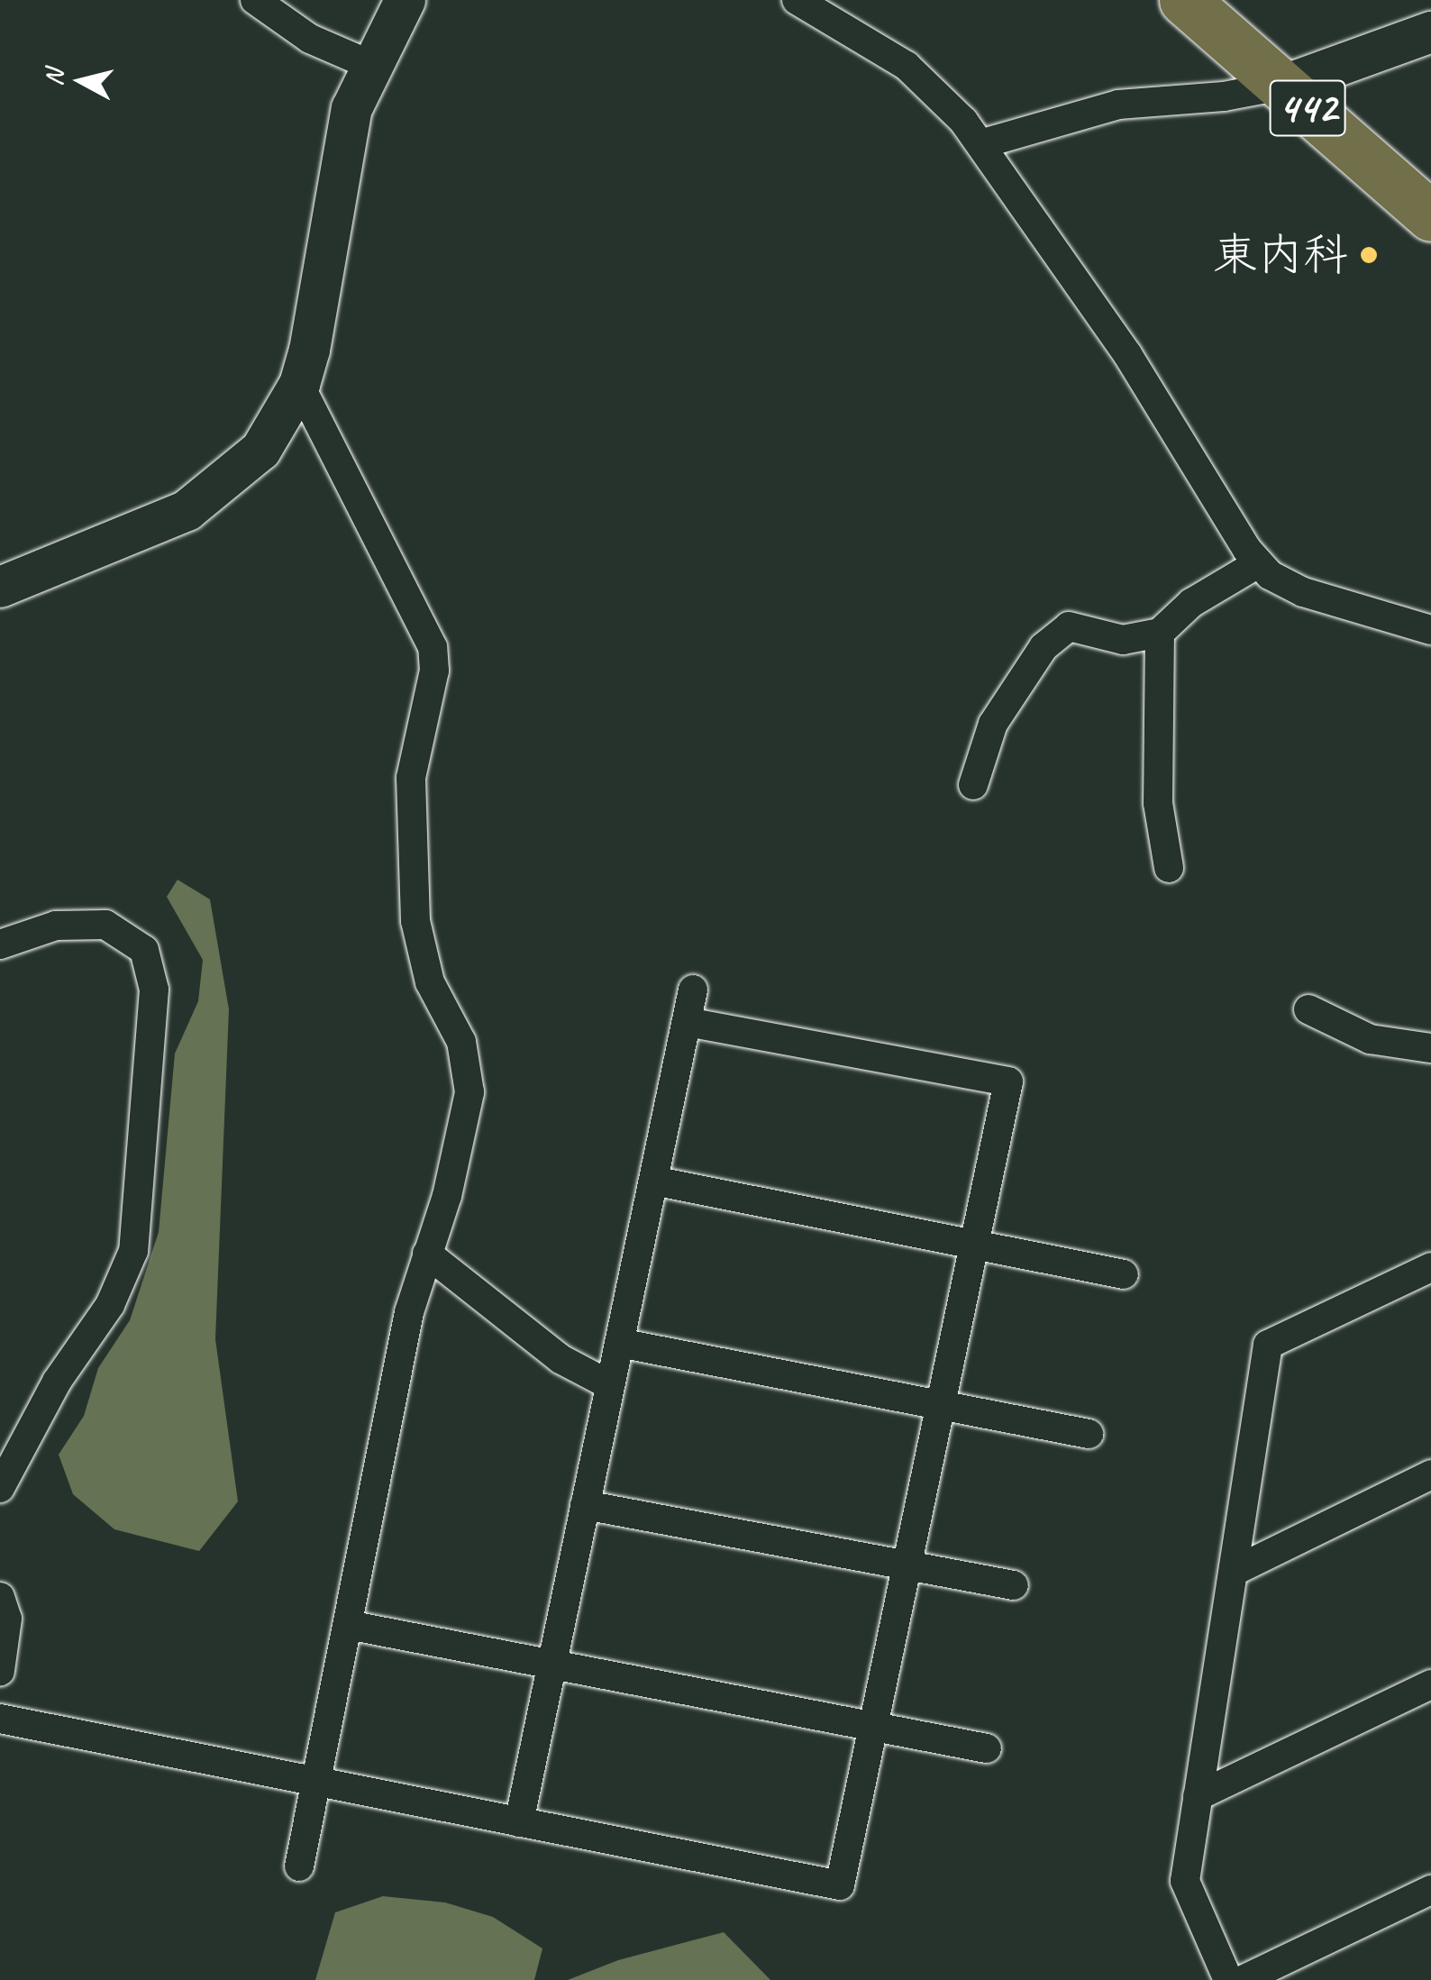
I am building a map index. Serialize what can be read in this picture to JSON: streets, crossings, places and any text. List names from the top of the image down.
{
  "streets": {
    "highway": ["442"]
  },
  "places": ["東内科"],
  "north": "left"
}
